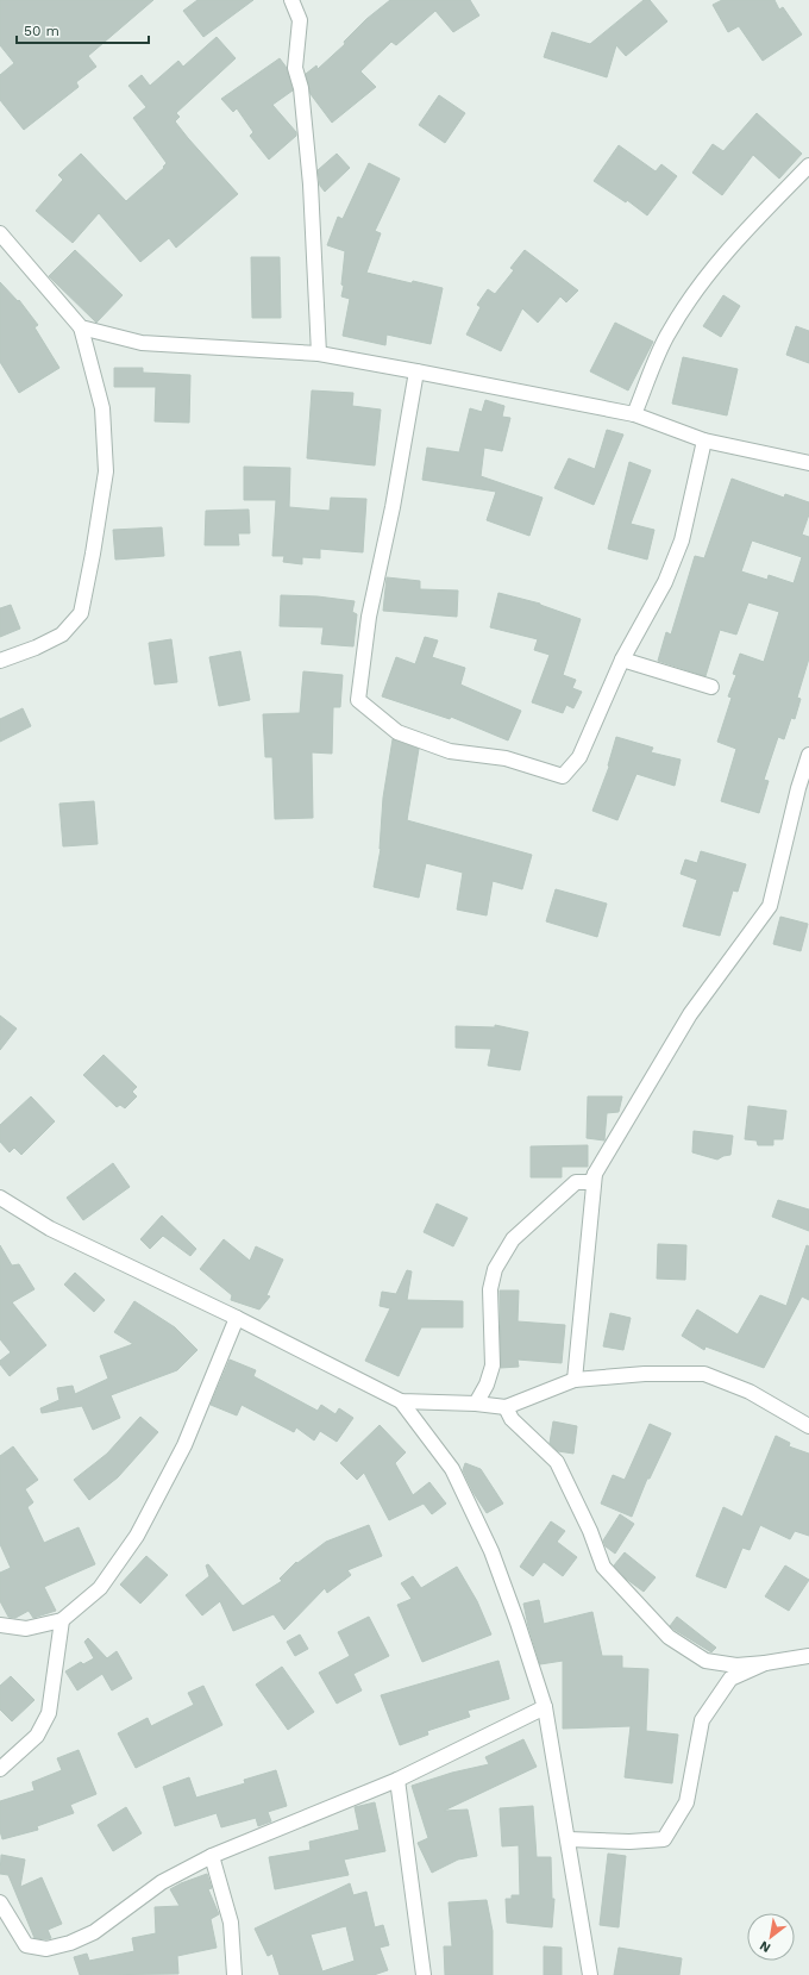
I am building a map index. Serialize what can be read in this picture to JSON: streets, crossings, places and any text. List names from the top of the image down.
{
  "scale_bar": "50 m",
  "north": "bottom left"
}
